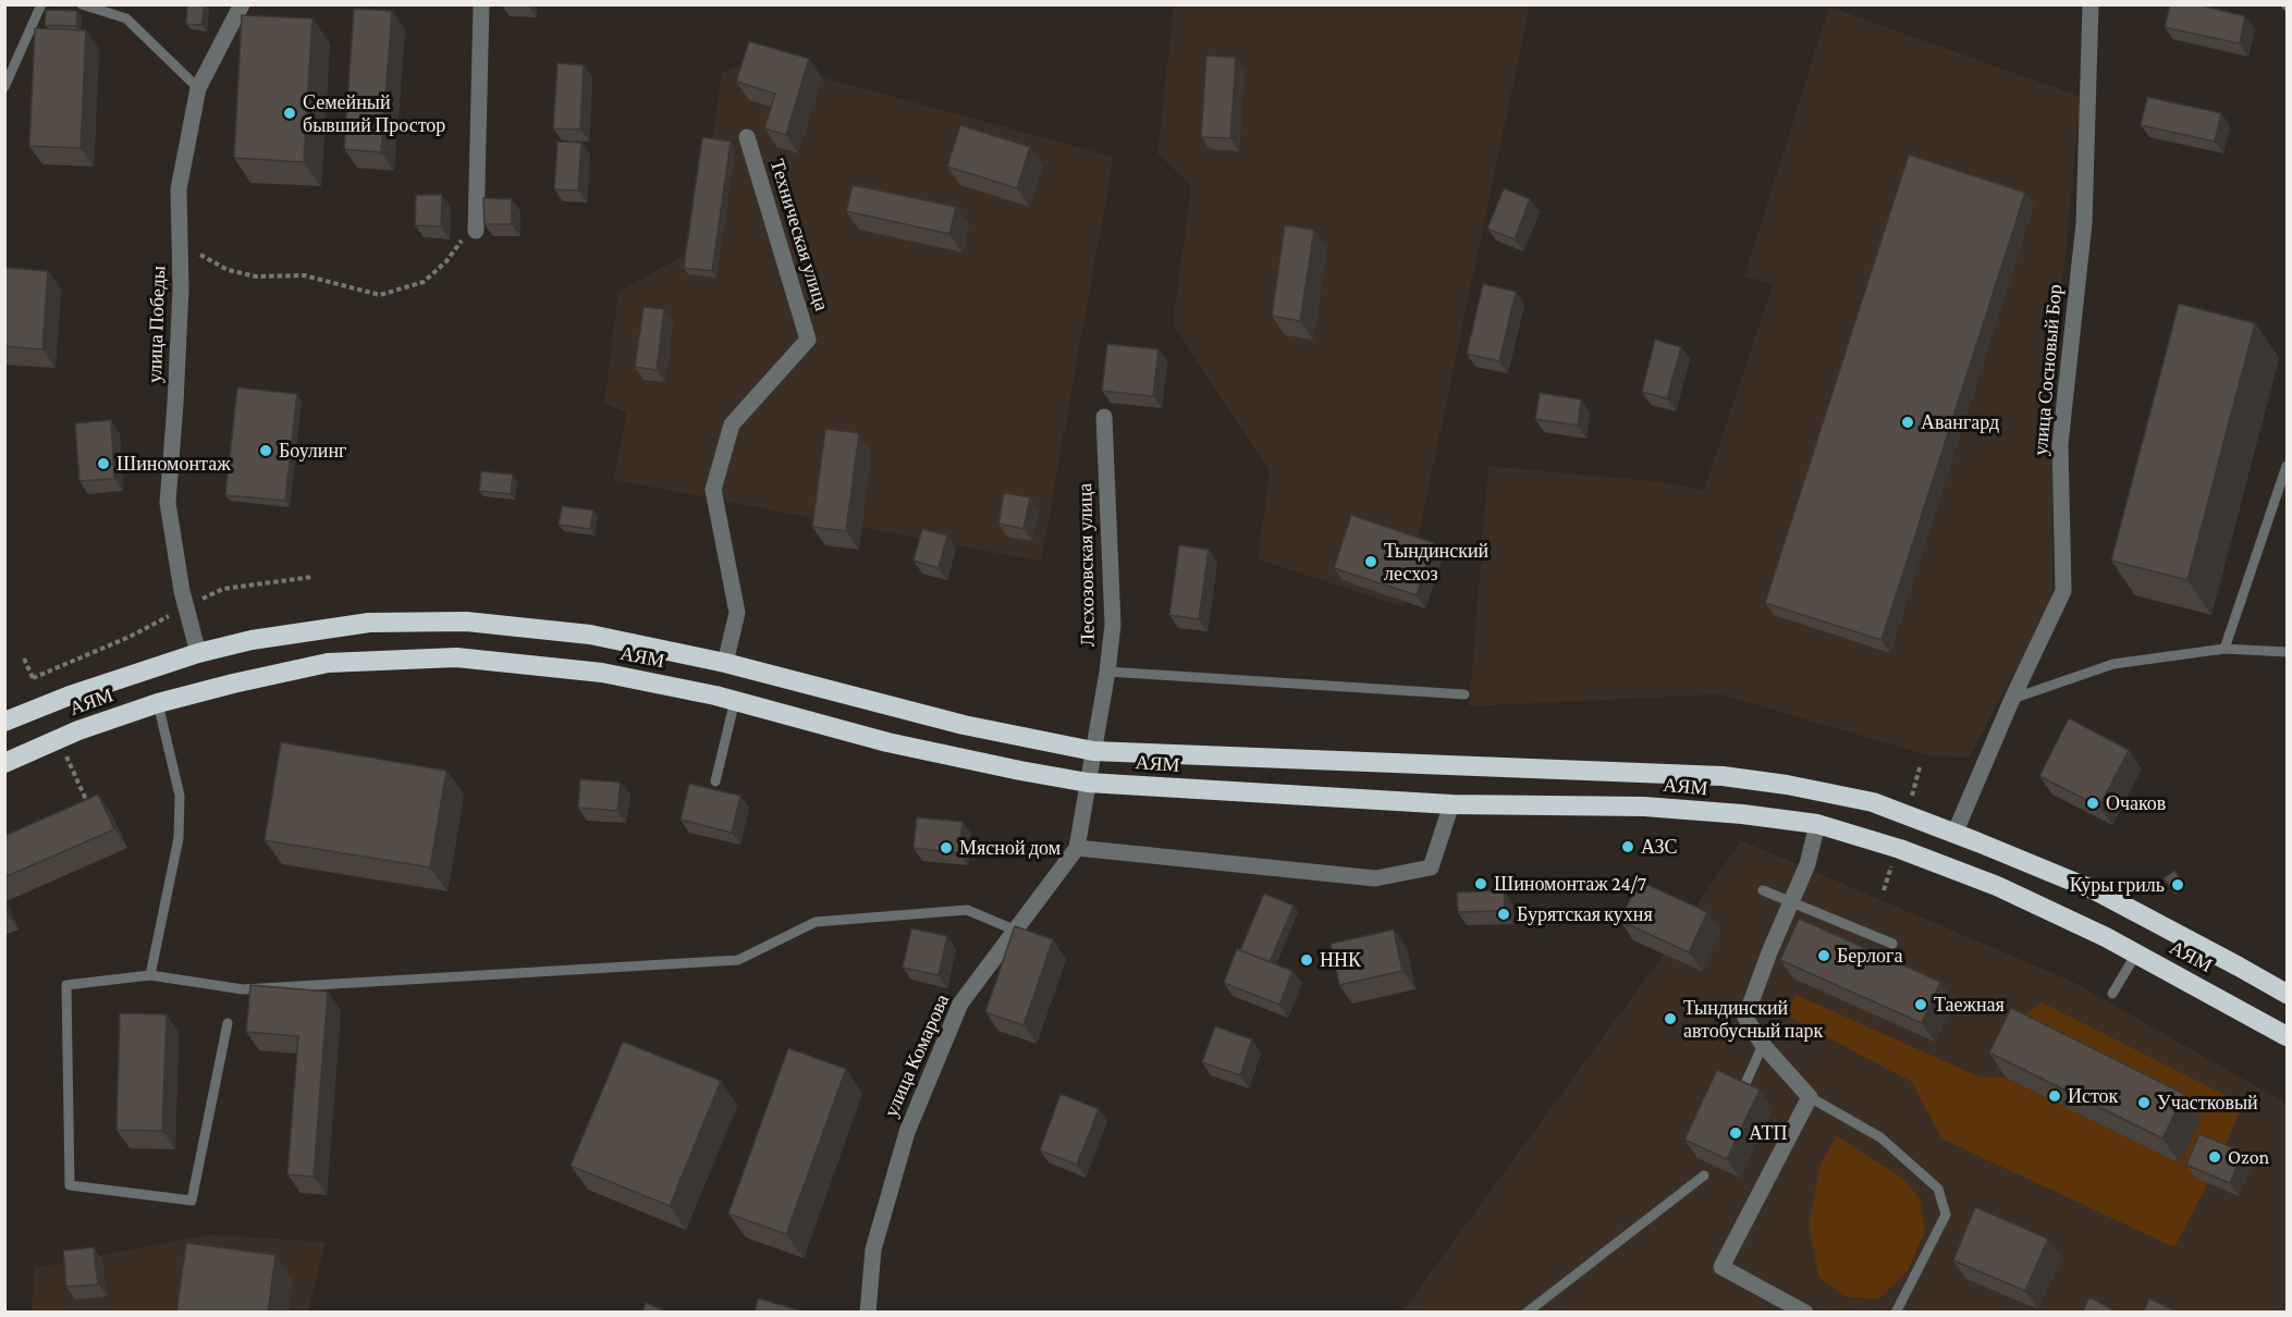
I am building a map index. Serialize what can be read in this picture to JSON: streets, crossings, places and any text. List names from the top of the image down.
{
  "streets": {
    "highway": ["АЯМ"],
    "street": [
      "Техническая улица",
      "улица Победы",
      "улица Сосновый Бор",
      "Лесхозовская улица",
      "улица Комарова"
    ]
  },
  "crossings": [
    ["Техническая улица", "АЯМ"],
    ["улица Победы", "АЯМ"],
    ["улица Сосновый Бор", "АЯМ"],
    ["Лесхозовская улица", "АЯМ"],
    ["Лесхозовская улица", "улица Комарова"]
  ],
  "places": [
    "Семейный бывший Простор",
    "Авангард",
    "Боулинг",
    "Шиномонтаж",
    "Тындинский лесхоз",
    "Очаков",
    "АЗС",
    "Мясной дом",
    "Шиномонтаж 24/7",
    "Куры гриль",
    "Бурятская кухня",
    "Берлога",
    "ННК",
    "Таежная",
    "Тындинский автобусный парк",
    "Исток",
    "Участковый",
    "АТП",
    "Ozon"
  ]
}
